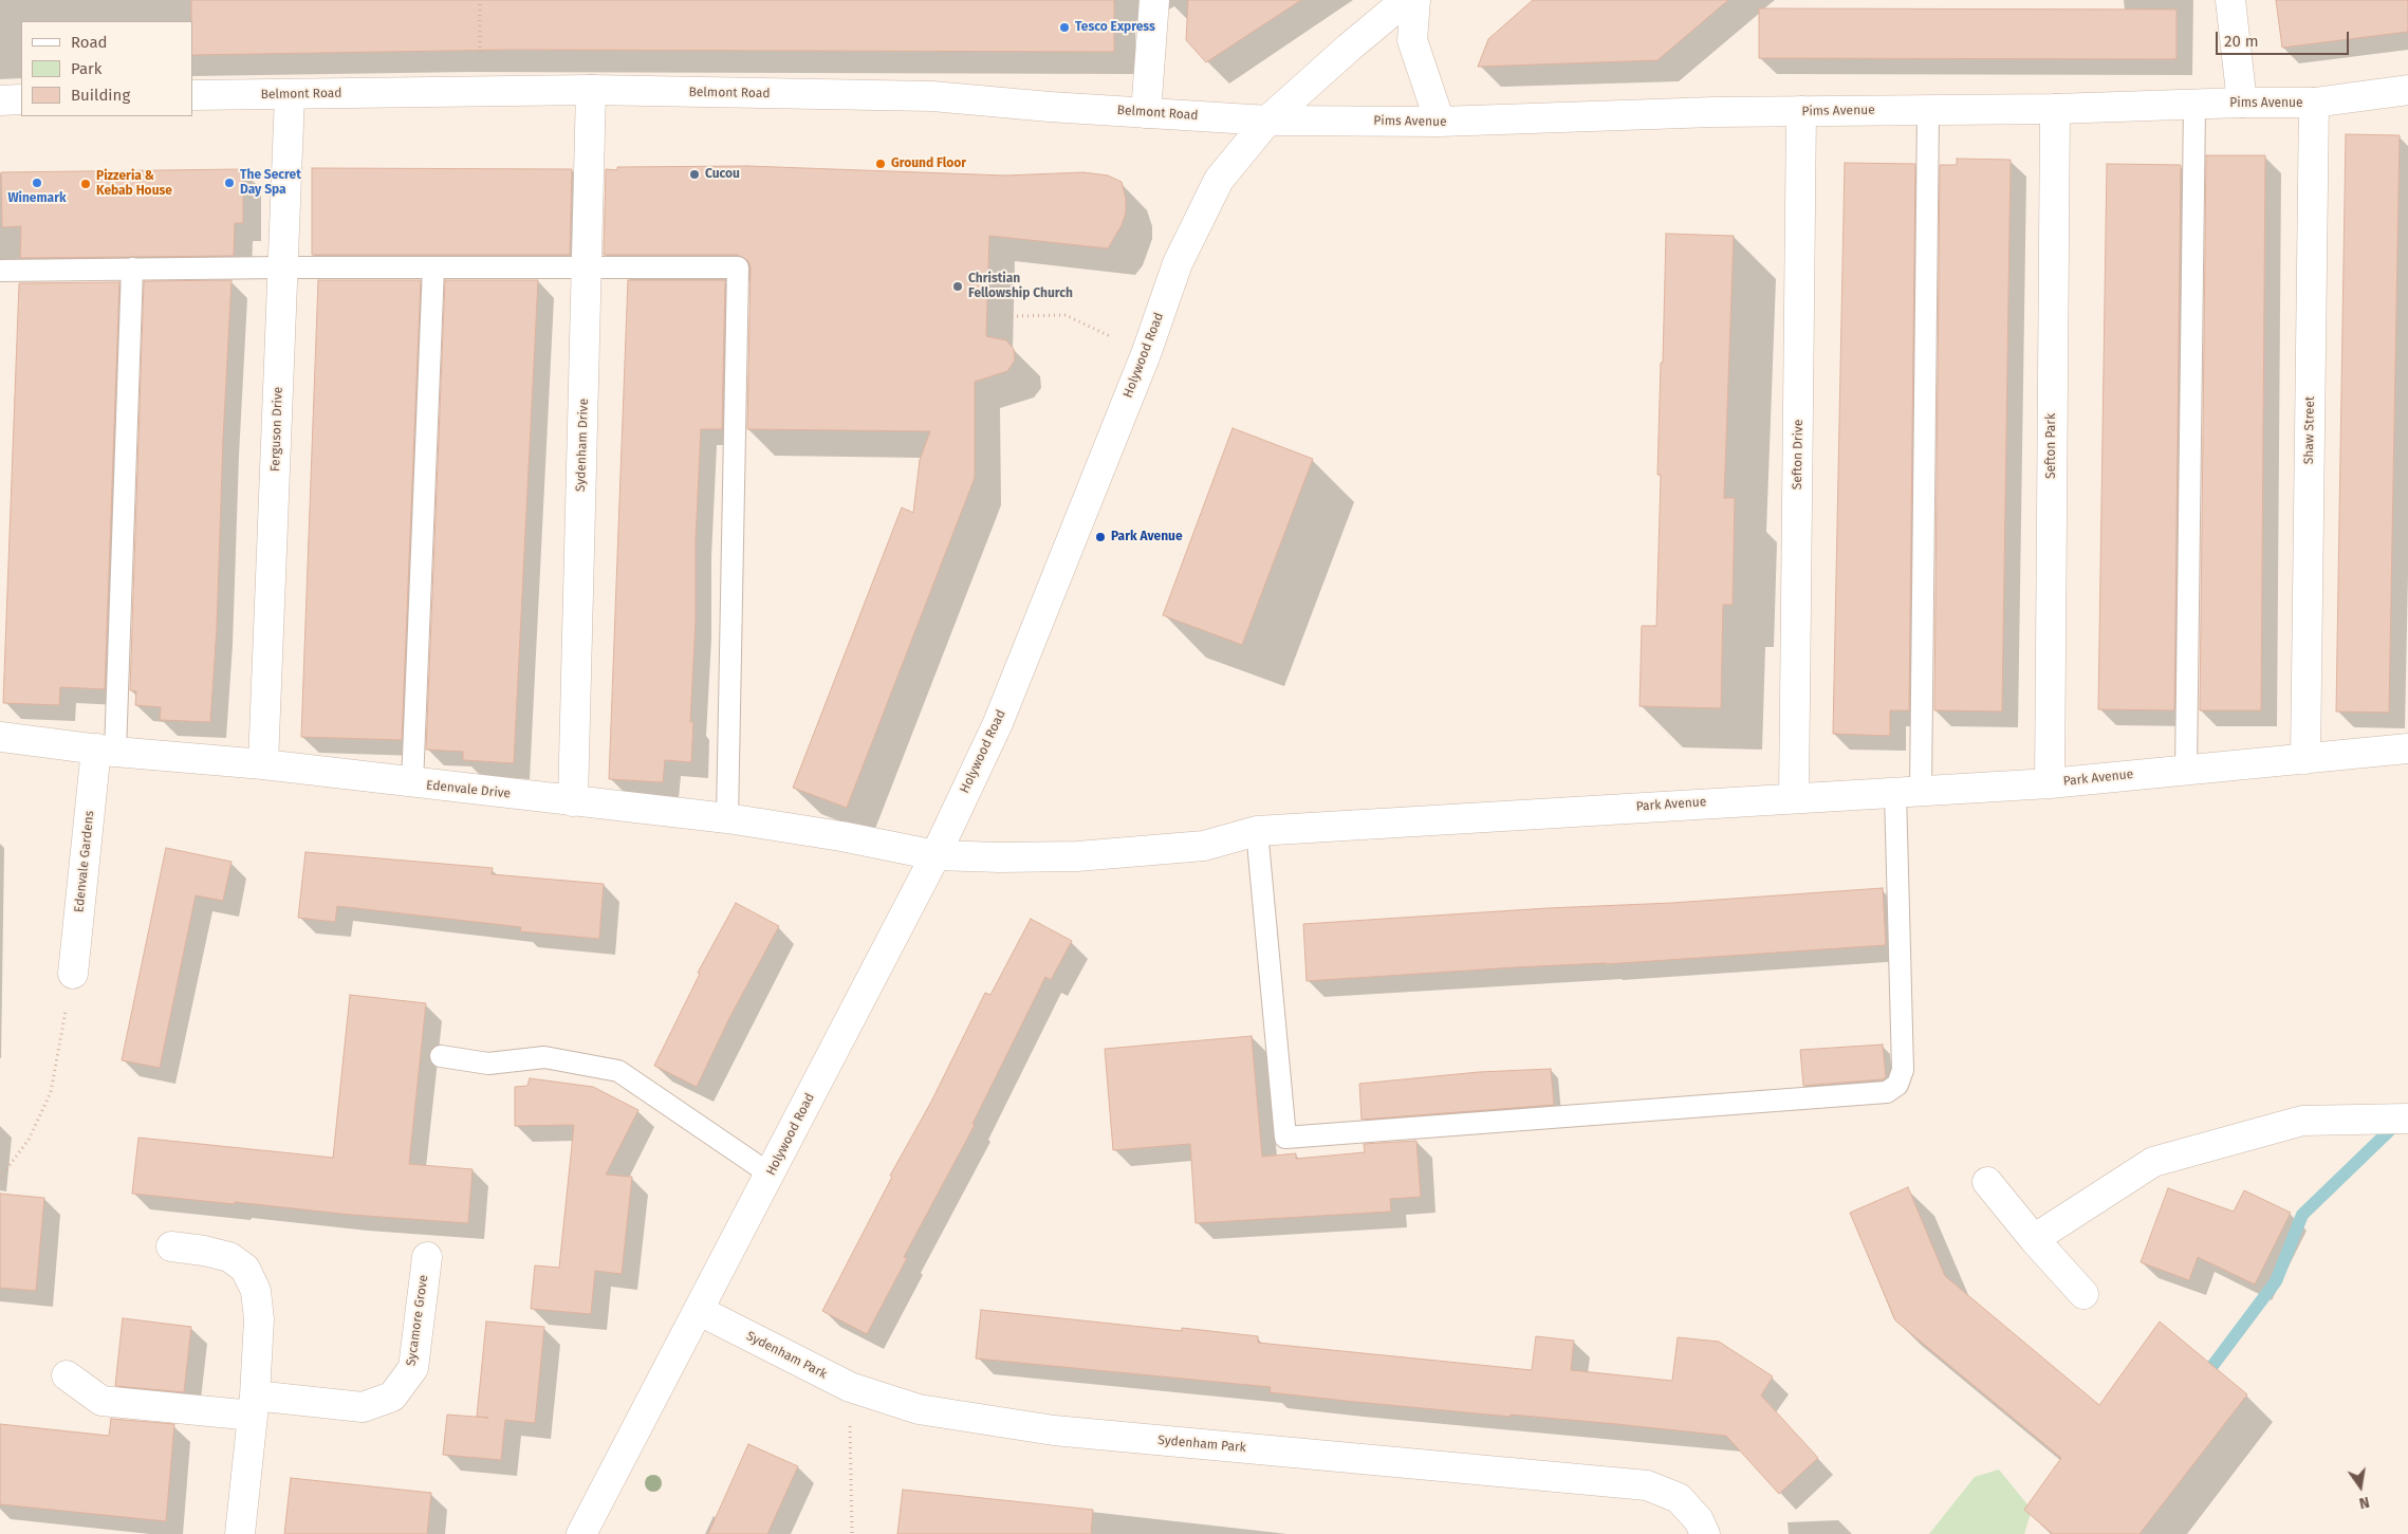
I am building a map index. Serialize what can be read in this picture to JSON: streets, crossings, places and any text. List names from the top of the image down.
{
  "streets": {
    "street": [
      "Belmont Road",
      "Pims Avenue",
      "Holywood Road",
      "Ferguson Drive",
      "Shaw Street",
      "Sydenham Drive",
      "Sefton Park",
      "Sefton Drive",
      "Park Avenue",
      "Edenvale Drive",
      "Edenvale Gardens",
      "Sycamore Grove",
      "Sydenham Park"
    ]
  },
  "crossings": [
    ["Belmont Road", "Pims Avenue"],
    ["Belmont Road", "Holywood Road"],
    ["Belmont Road", "Ferguson Drive"],
    ["Belmont Road", "Sydenham Drive"],
    ["Pims Avenue", "Holywood Road"],
    ["Pims Avenue", "Shaw Street"],
    ["Pims Avenue", "Sefton Park"],
    ["Pims Avenue", "Sefton Drive"],
    ["Holywood Road", "Park Avenue"],
    ["Holywood Road", "Edenvale Drive"],
    ["Holywood Road", "Sydenham Park"],
    ["Ferguson Drive", "Edenvale Drive"],
    ["Shaw Street", "Park Avenue"],
    ["Sydenham Drive", "Edenvale Drive"],
    ["Sefton Park", "Park Avenue"],
    ["Sefton Drive", "Park Avenue"],
    ["Park Avenue", "Edenvale Drive"],
    ["Edenvale Drive", "Edenvale Gardens"]
  ],
  "places": [
    "Tesco Express",
    "Ground Floor",
    "Cucou",
    "Winemark",
    "The Secret Day Spa",
    "Pizzeria & Kebab House",
    "Christian Fellowship Church",
    "Park Avenue"
  ],
  "legend": ["Road", "Park", "Building"],
  "scale_bar": "20 m",
  "north": "bottom"
}
